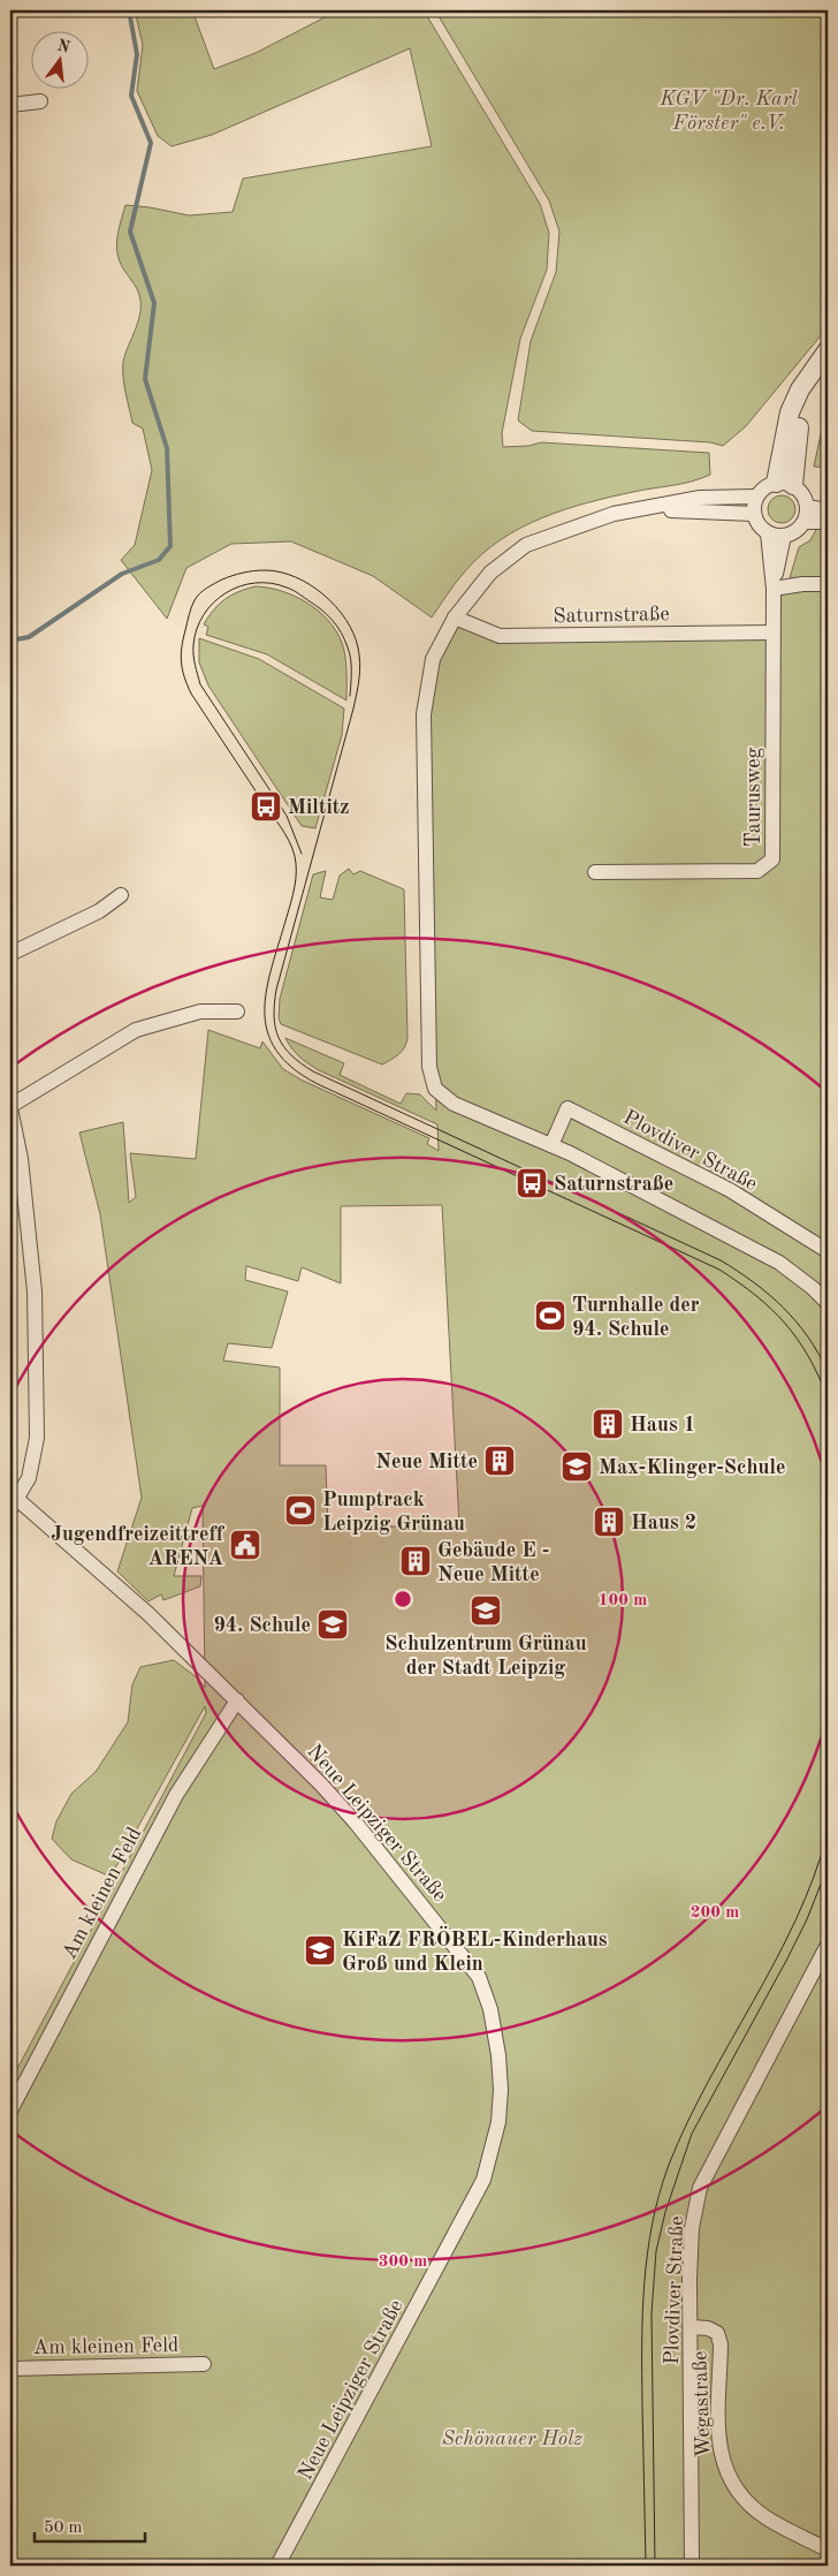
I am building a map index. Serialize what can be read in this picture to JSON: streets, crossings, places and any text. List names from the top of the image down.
{
  "streets": {
    "street": [
      "Saturnstraße",
      "Taurusweg",
      "Plovdiver Straße",
      "Neue Leipziger Straße",
      "Am kleinen Feld",
      "Wegastraße"
    ]
  },
  "crossings": [
    ["Saturnstraße", "Taurusweg"],
    ["Plovdiver Straße", "Wegastraße"],
    ["Neue Leipziger Straße", "Am kleinen Feld"]
  ],
  "parks": ["KGV \"Dr. Karl Förster\" e.V.", "Schönauer Holz"],
  "places": {
    "bus stop": ["Miltitz", "Saturnstraße"],
    "sports": ["Turnhalle der 94. Schule", "Pumptrack Leipzig Grünau"],
    "building": [
      "Haus 1",
      "Neue Mitte",
      "Haus 2",
      "Gebäude E - Neue Mitte"
    ],
    "school or university": [
      "Max-Klinger-Schule",
      "Schulzentrum Grünau der Stadt Leipzig",
      "94. Schule",
      "KiFaZ FRÖBEL-Kinderhaus Groß und Klein"
    ],
    "public building": ["Jugendfreizeittreff ARENA"]
  },
  "scale_bar": "50 m",
  "north": "top",
  "rings": ["100 m", "200 m", "300 m"]
}
